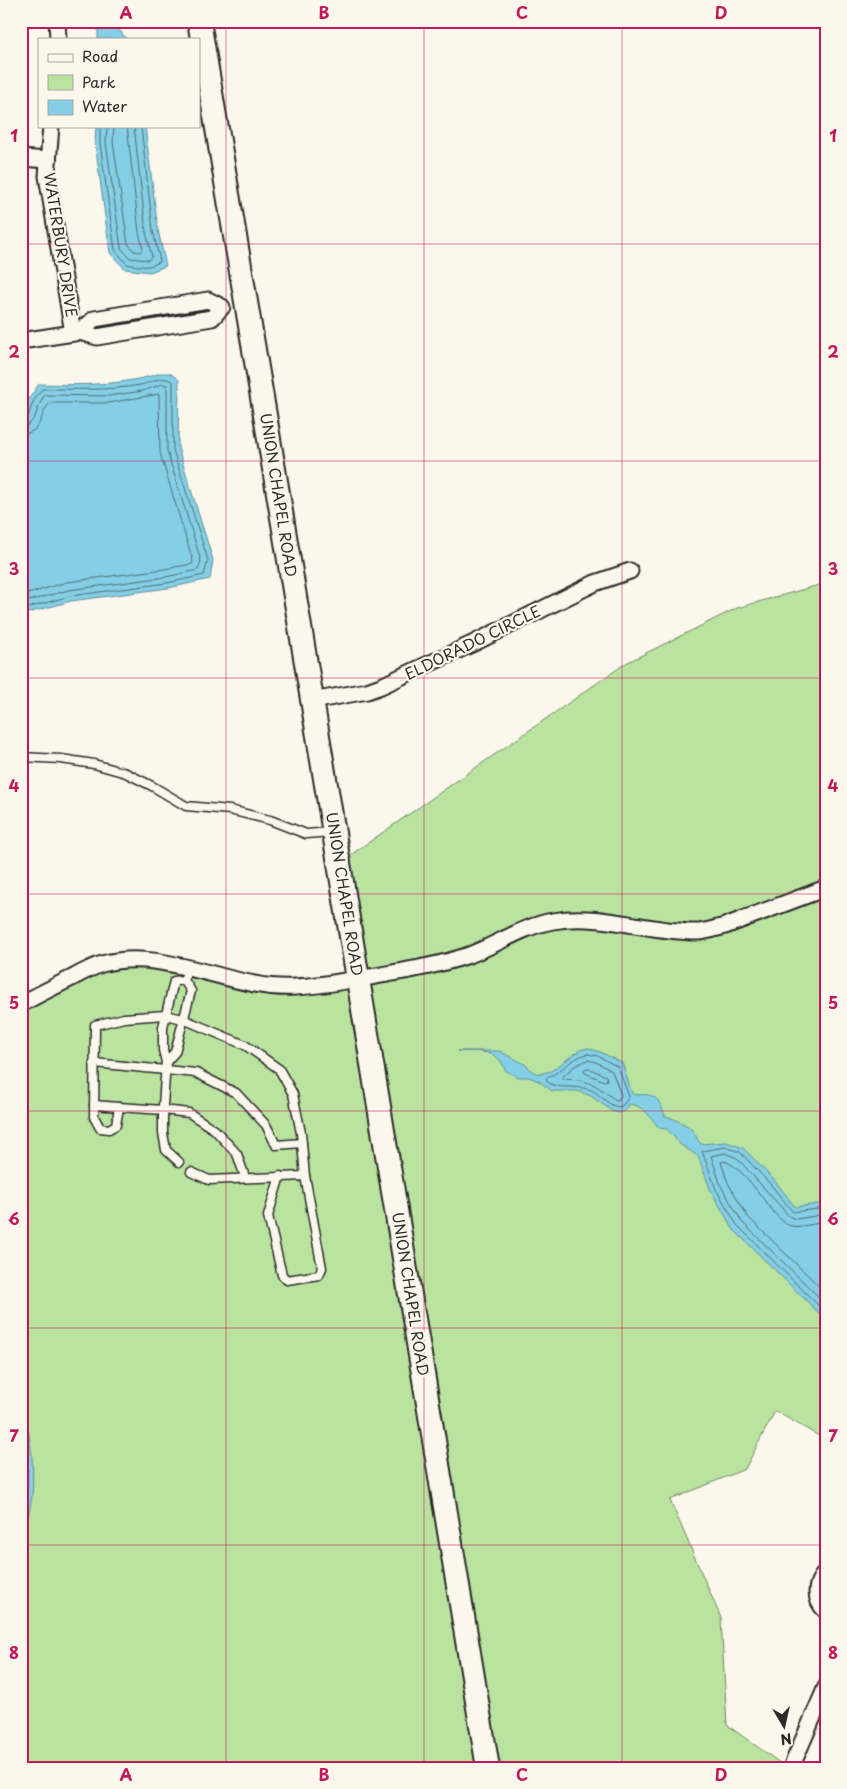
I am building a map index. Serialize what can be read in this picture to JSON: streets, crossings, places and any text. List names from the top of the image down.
{
  "streets": {
    "main road": ["UNION CHAPEL ROAD"],
    "street": ["WATERBURY DRIVE", "ELDORADO CIRCLE"]
  },
  "crossings": [
    ["UNION CHAPEL ROAD", "ELDORADO CIRCLE"]
  ],
  "legend": ["Road", "Park", "Water"],
  "north": "bottom",
  "grid": {
    "columns": [
      "A",
      "B",
      "C",
      "D"
    ],
    "rows": [
      "1",
      "2",
      "3",
      "4",
      "5",
      "6",
      "7",
      "8"
    ]
  }
}
